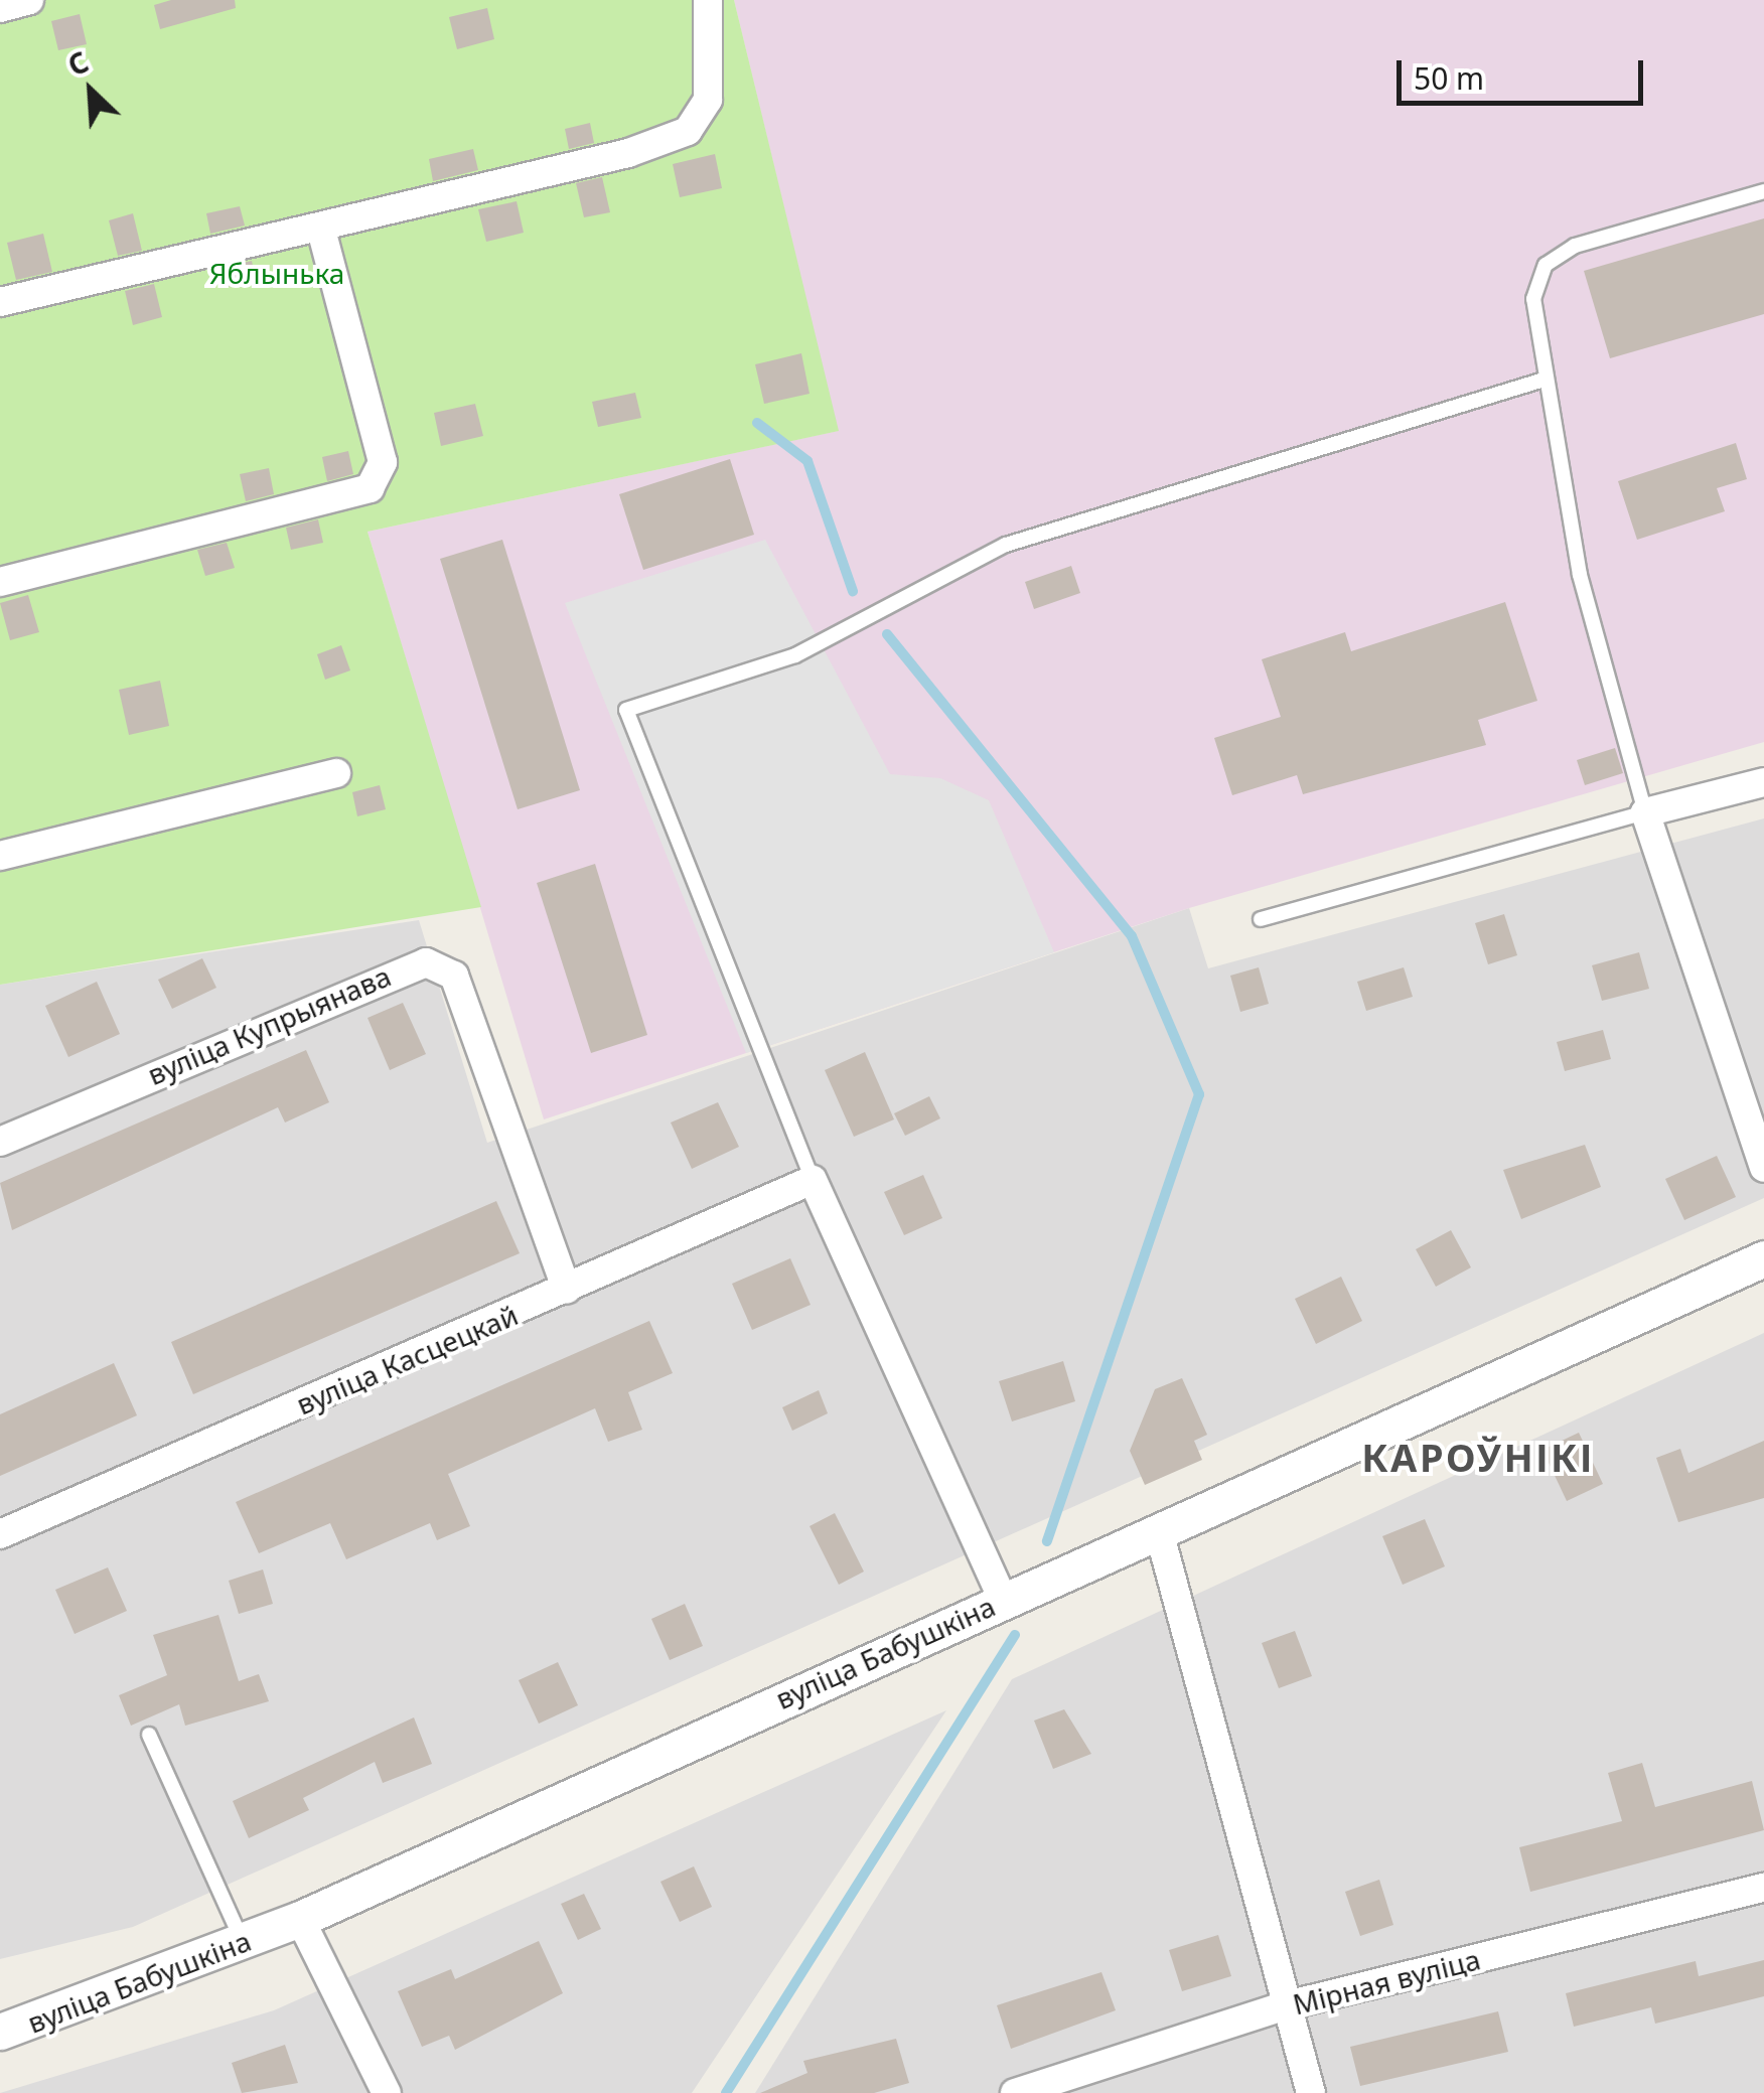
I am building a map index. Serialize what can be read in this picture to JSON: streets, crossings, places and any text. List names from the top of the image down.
{
  "streets": {
    "street": [
      "вуліца Купрыянава",
      "вуліца Касцецкай",
      "вуліца Бабушкіна",
      "Мірная вуліца"
    ]
  },
  "crossings": [
    ["вуліца Купрыянава", "вуліца Касцецкай"]
  ],
  "districts": ["КАРОЎНІКІ"],
  "parks": ["Яблынька"],
  "scale_bar": "50 m",
  "north": "top left"
}
